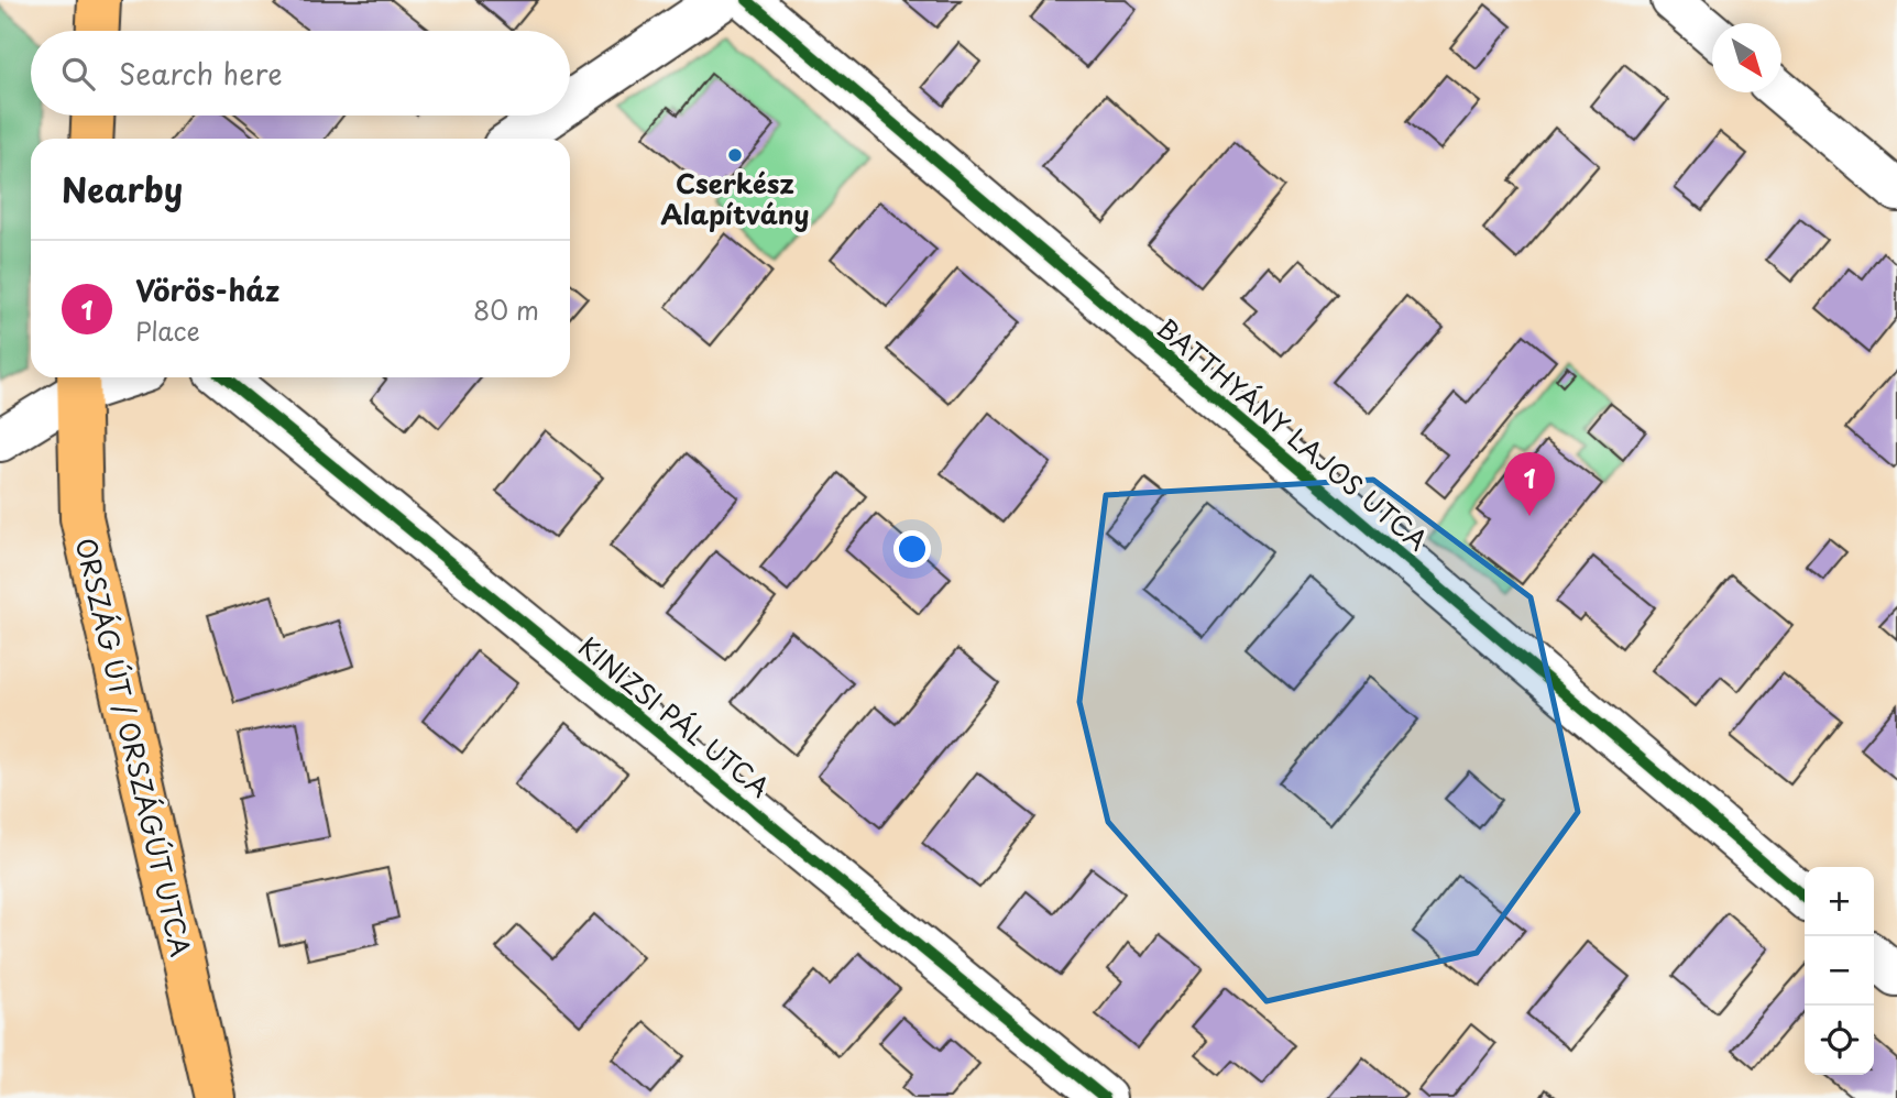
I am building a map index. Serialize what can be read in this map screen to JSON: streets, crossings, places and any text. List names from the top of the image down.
{
  "streets": {
    "main road": ["ORSZÁG ÚT / ORSZÁGÚT UTCA"],
    "street": ["BATTHYÁNY LAJOS UTCA", "KINIZSI PÁL UTCA"]
  },
  "places": ["Cserkész Alapítvány"],
  "north": "bottom right",
  "page": {
    "search": "Search here",
    "heading": "Nearby",
    "list": [
      {
        "mark": "1",
        "name": "Vörös-ház",
        "note": "Place",
        "value": "80 m"
      }
    ],
    "pins": "1",
    "map_buttons": ["+", "−"]
  }
}
